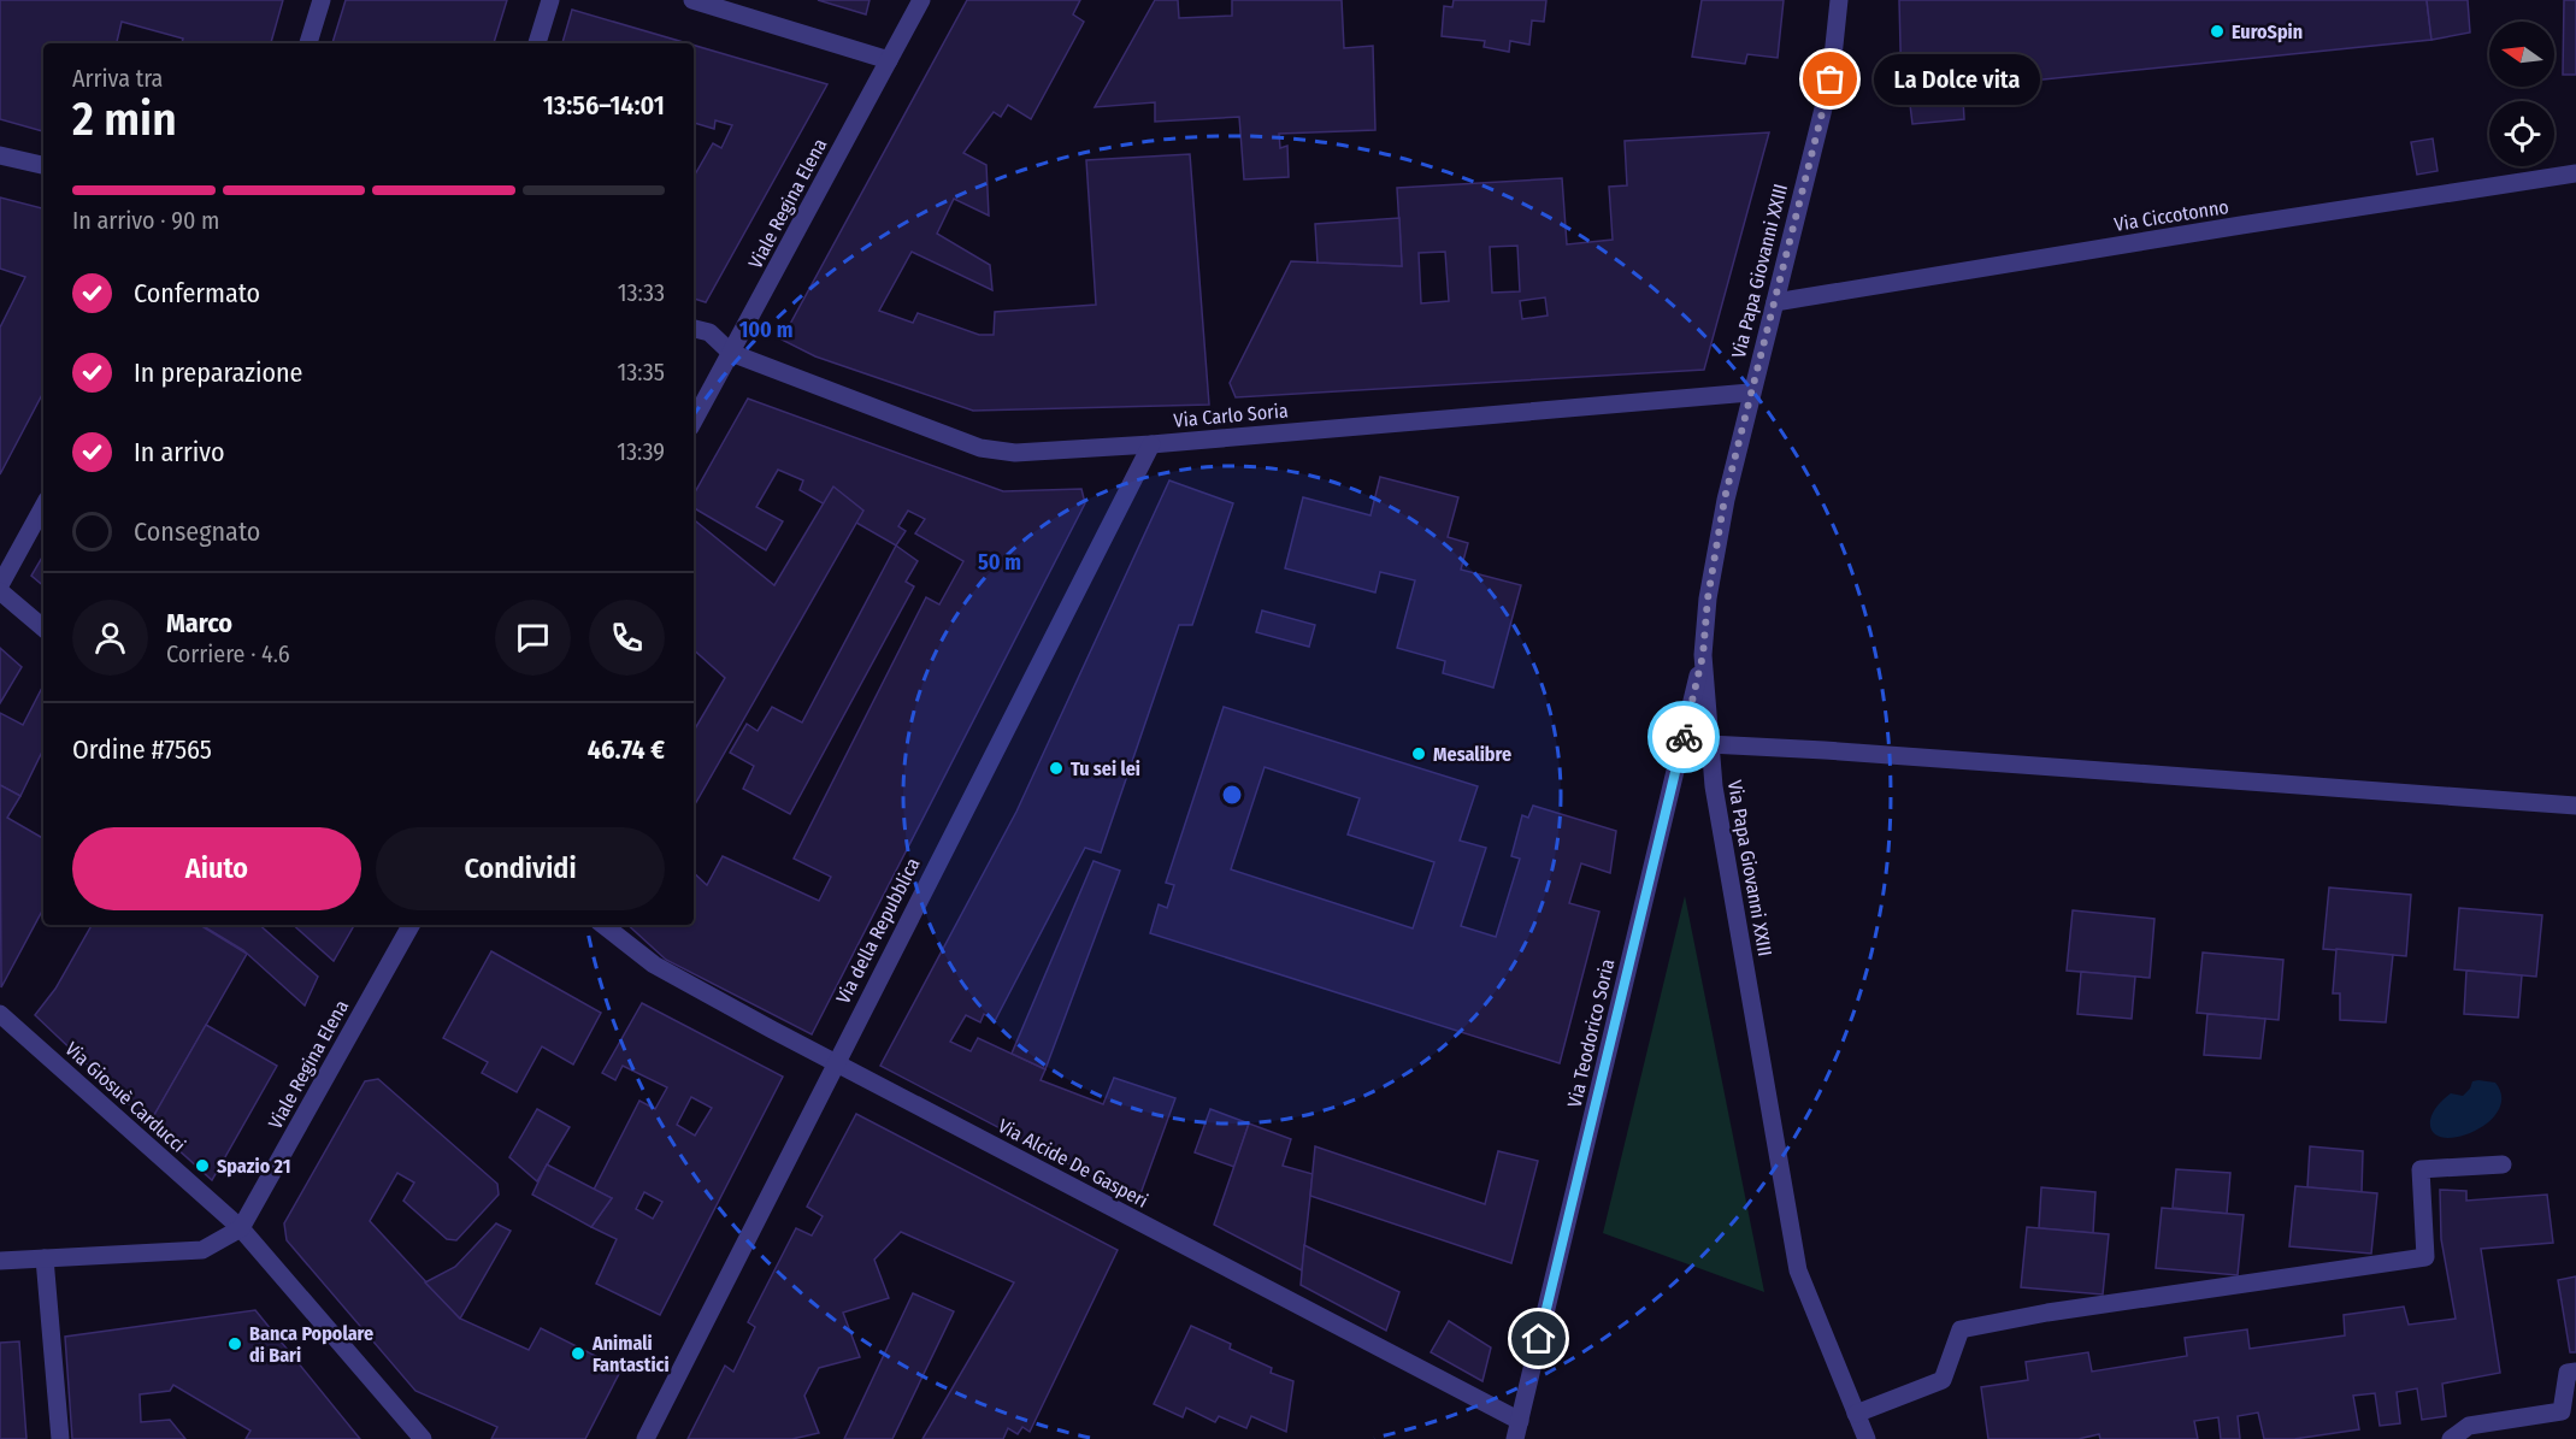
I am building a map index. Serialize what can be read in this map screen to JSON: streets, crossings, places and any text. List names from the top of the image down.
{
  "streets": {
    "street": [
      "Viale Regina Elena",
      "Via Ciccotonno",
      "Via Papa Giovanni XXIII",
      "Via Carlo Soria",
      "Via della Repubblica",
      "Via Teodorico Soria",
      "Via Giosuè Carducci",
      "Via Alcide De Gasperi"
    ]
  },
  "crossings": [
    ["Viale Regina Elena", "Via Carlo Soria"],
    ["Viale Regina Elena", "Via Giosuè Carducci"],
    ["Via Ciccotonno", "Via Papa Giovanni XXIII"],
    ["Via Papa Giovanni XXIII", "Via Carlo Soria"],
    ["Via Papa Giovanni XXIII", "Via Teodorico Soria"],
    ["Via Carlo Soria", "Via della Repubblica"],
    ["Via della Repubblica", "Via Alcide De Gasperi"],
    ["Via Teodorico Soria", "Via Alcide De Gasperi"]
  ],
  "places": [
    "EuroSpin",
    "La Dolce vita",
    "Mesalibre",
    "Tu sei lei",
    "Spazio 21",
    "Banca Popolare di Bari",
    "Animali Fantastici"
  ],
  "north": "left",
  "page": {
    "heading": ["2 min", "Arriva tra", "13:56–14:01"],
    "panel": [
      "Marco",
      "Corriere · 4.6",
      "Ordine #7565",
      "46.74 €"
    ],
    "bubble": "La Dolce vita",
    "bar": "In arrivo · 90 m",
    "list": [
      ["Confermato", "13:33"],
      ["In preparazione", "13:35"],
      ["In arrivo", "13:39"],
      "Consegnato"
    ],
    "buttons": ["Aiuto", "Condividi"]
  },
  "rings": ["100 m", "50 m"]
}
